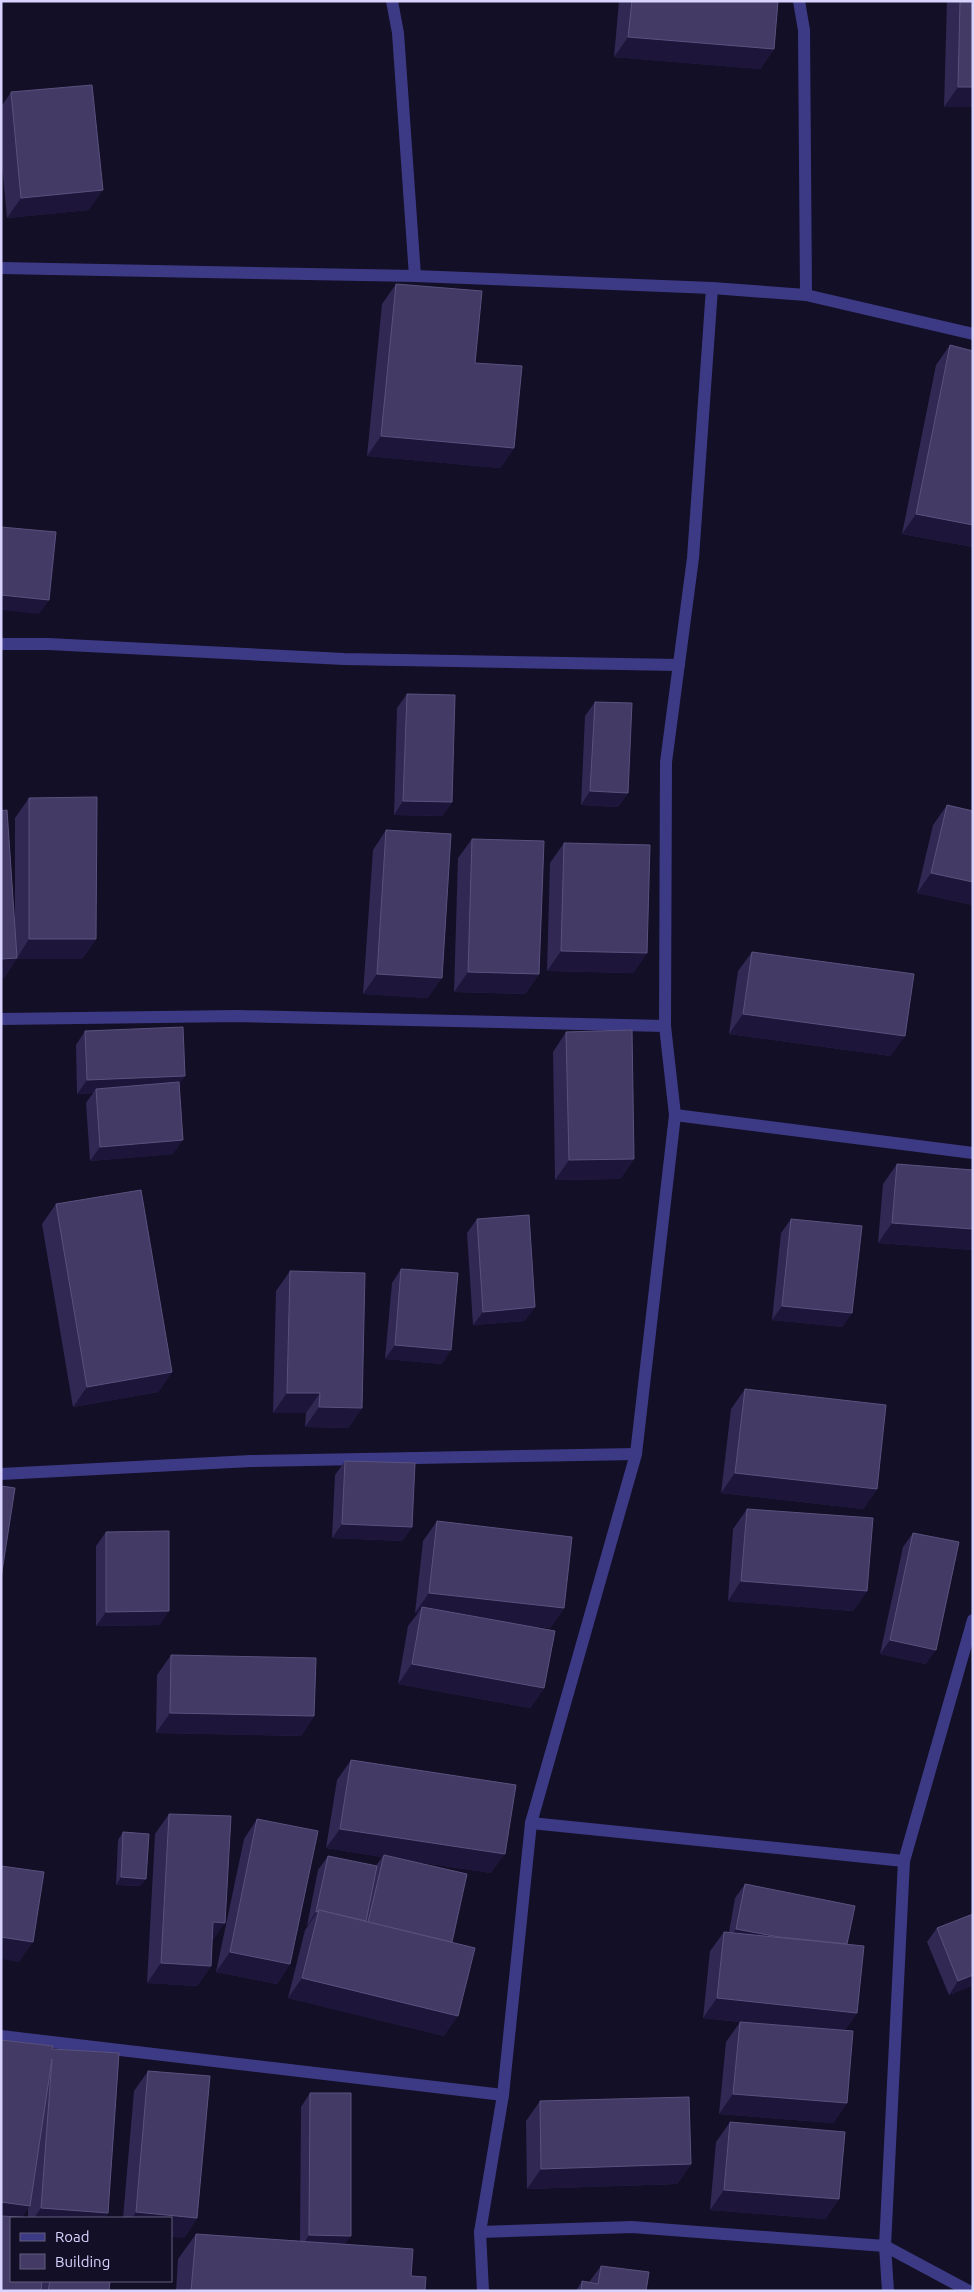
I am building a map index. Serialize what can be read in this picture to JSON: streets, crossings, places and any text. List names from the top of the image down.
{
  "legend": ["Road", "Building"]
}
